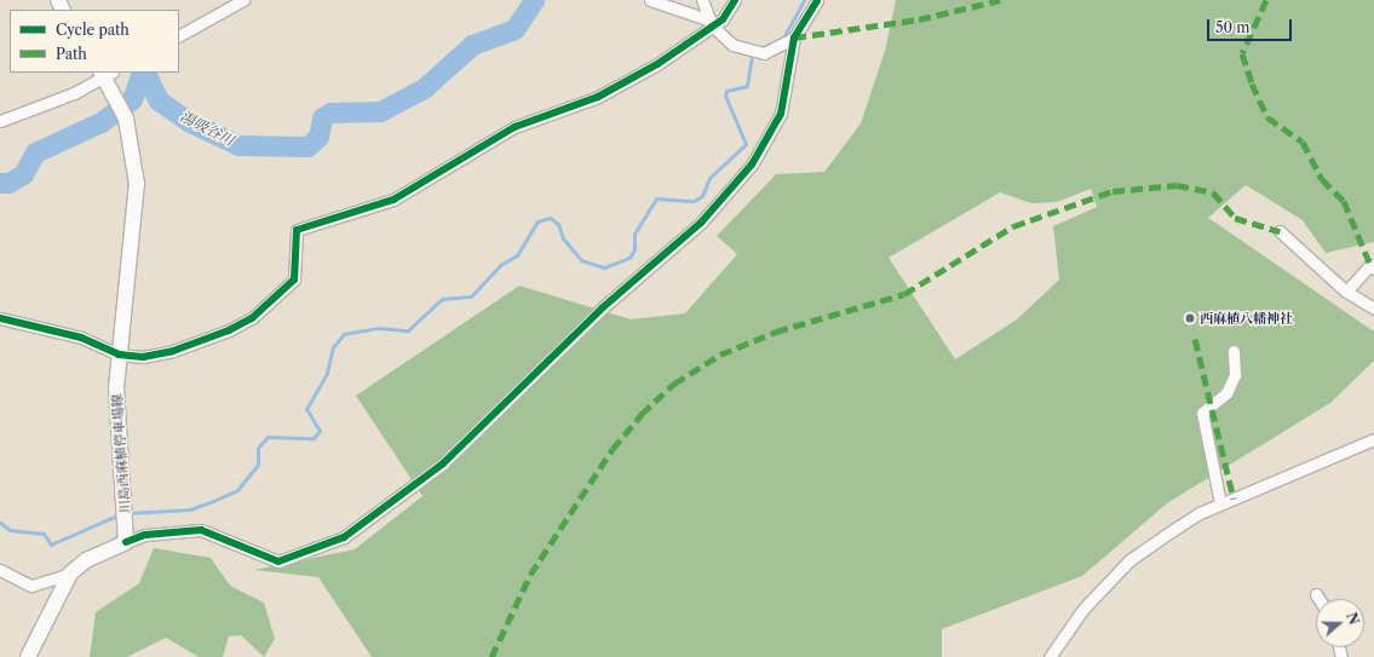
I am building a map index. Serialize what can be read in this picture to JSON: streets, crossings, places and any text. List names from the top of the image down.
{
  "streets": {
    "main road": ["川島西麻植停車場線"]
  },
  "water": ["湯吸谷川"],
  "places": ["西麻植八幡神社"],
  "legend": ["Cycle path", "Path"],
  "scale_bar": "50 m",
  "north": "right"
}
